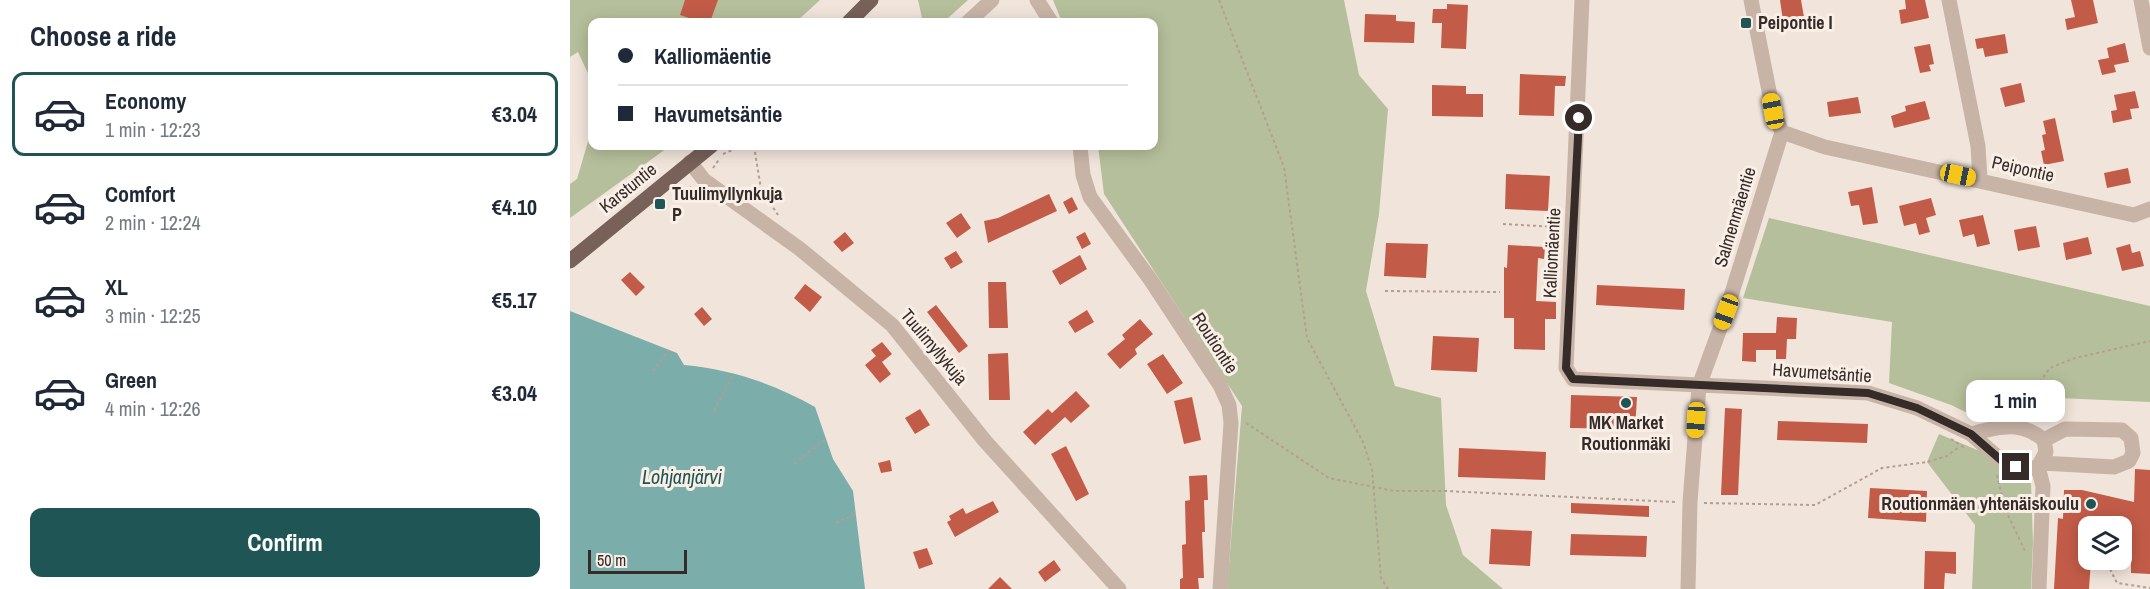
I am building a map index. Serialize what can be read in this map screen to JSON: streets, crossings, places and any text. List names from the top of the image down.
{
  "streets": {
    "main road": ["Karstuntie"],
    "street": [
      "Peipontie",
      "Salmenmäentie",
      "Kalliomäentie",
      "Routiontie",
      "Tuulimyllykuja",
      "Havumetsäntie"
    ]
  },
  "crossings": [
    ["Peipontie", "Salmenmäentie"],
    ["Karstuntie", "Tuulimyllykuja"],
    ["Salmenmäentie", "Kalliomäentie"],
    ["Salmenmäentie", "Havumetsäntie"],
    ["Kalliomäentie", "Havumetsäntie"]
  ],
  "water": ["Lohjanjärvi"],
  "places": {
    "transit": ["Peipontie I", "Tuulimyllynkuja P"],
    "other": ["MK Market Routionmäki", "Routionmäen yhtenäiskoulu"]
  },
  "scale_bar": "50 m",
  "page": {
    "heading": "Choose a ride",
    "banner": ["Kalliomäentie", "Havumetsäntie"],
    "list": [
      {
        "name": "Economy",
        "note": "1 min · 12:23",
        "value": "€3.04"
      },
      {
        "name": "Comfort",
        "note": "2 min · 12:24",
        "value": "€4.10"
      },
      {
        "name": "XL",
        "note": "3 min · 12:25",
        "value": "€5.17"
      },
      {
        "name": "Green",
        "note": "4 min · 12:26",
        "value": "€3.04"
      }
    ],
    "bubble": "1 min",
    "buttons": "Confirm",
    "scale": "50 m"
  }
}
